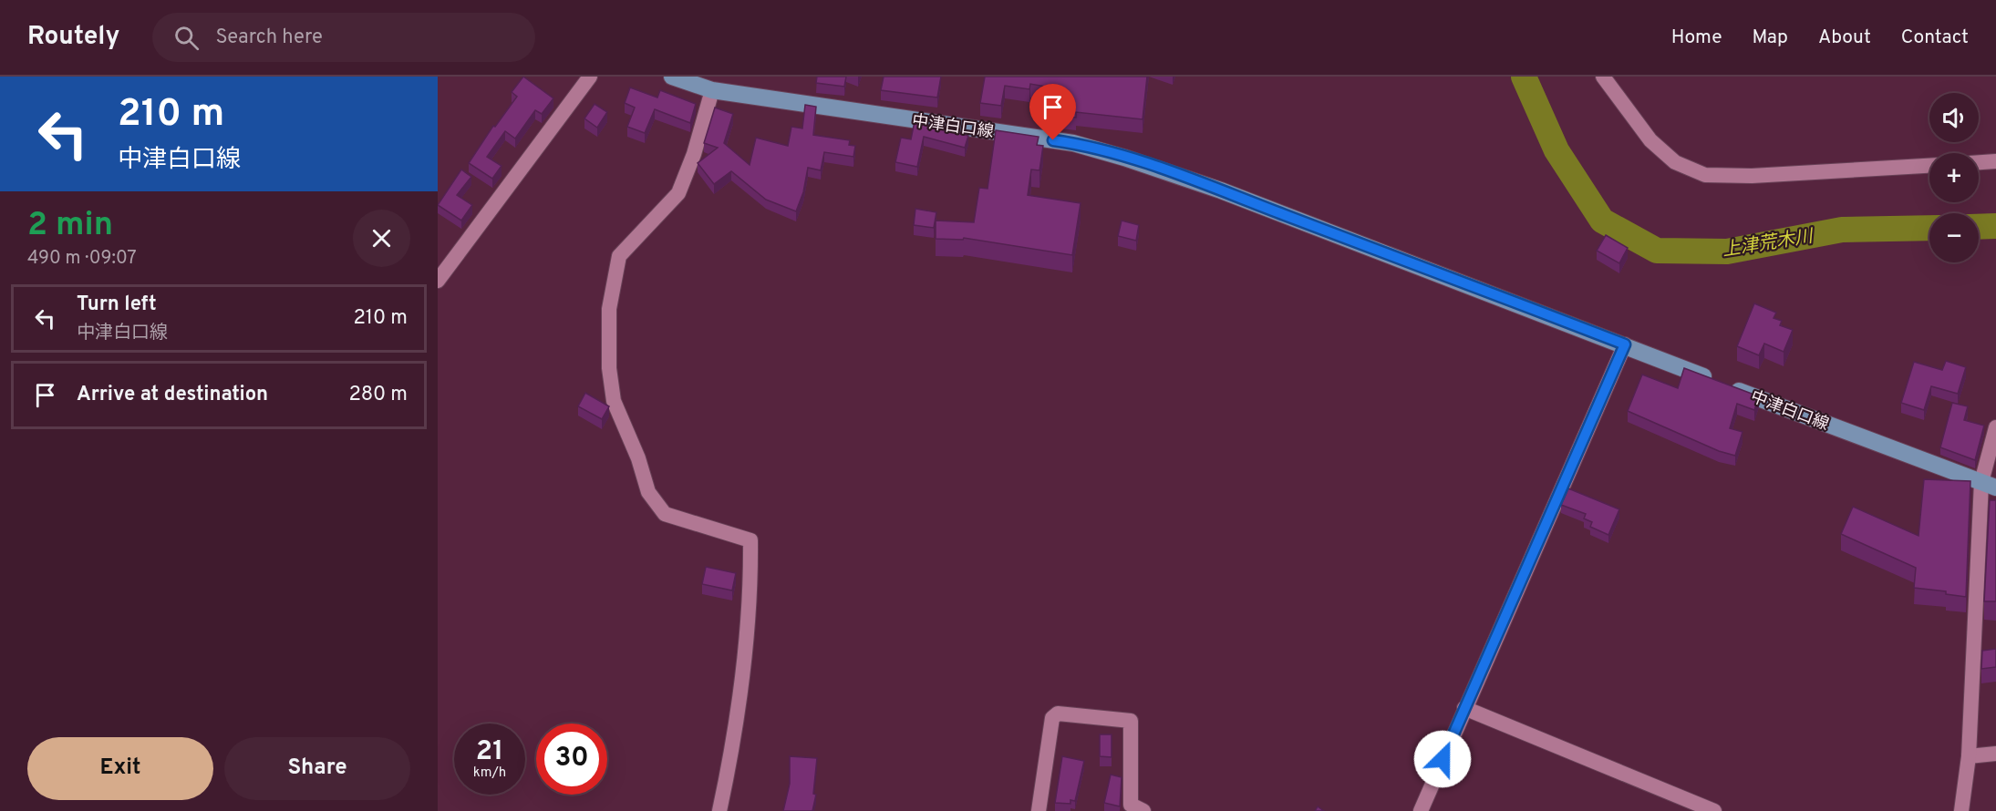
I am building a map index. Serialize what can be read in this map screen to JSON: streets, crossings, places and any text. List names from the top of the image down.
{
  "streets": {
    "main road": ["中津白口線"]
  },
  "water": ["上津荒木川"],
  "page": {
    "header": "Routely",
    "search": "Search here",
    "nav": [
      "Home",
      "Map",
      "About",
      "Contact"
    ],
    "turn": ["210 m", "中津白口線"],
    "map_buttons": ["+", "−"],
    "heading": ["2 min", "490 m · 09:07"],
    "list": [
      {
        "name": "Turn left",
        "note": "中津白口線",
        "value": "210 m"
      },
      {
        "name": "Arrive at destination",
        "value": "280 m"
      }
    ],
    "speed": "21 km/h",
    "limit": "30",
    "buttons": ["Exit", "Share"]
  }
}
